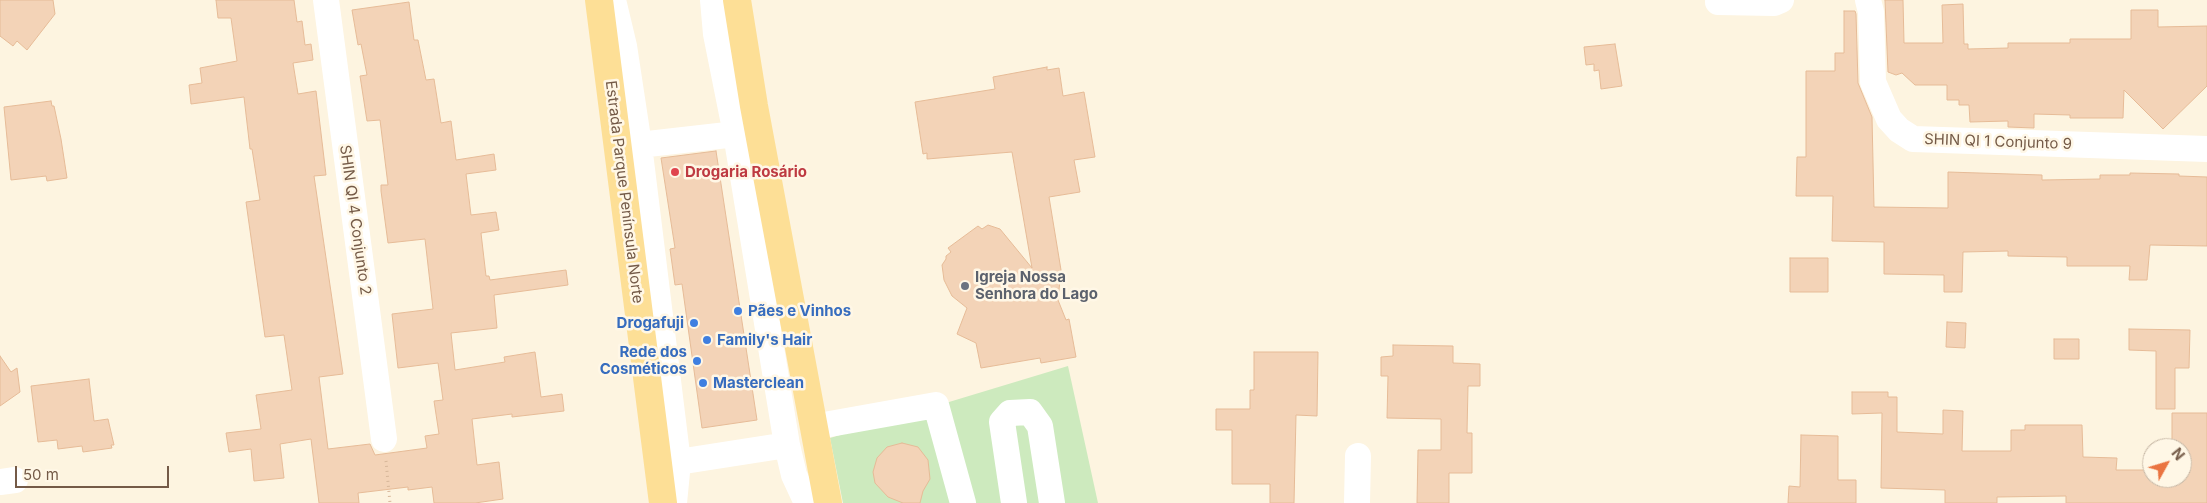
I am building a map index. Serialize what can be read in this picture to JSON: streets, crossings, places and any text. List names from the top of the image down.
{
  "streets": {
    "main road": ["Estrada Parque Península Norte"],
    "street": ["SHIN QI 1 Conjunto 9", "SHIN QI 4 Conjunto 2"]
  },
  "places": [
    "Drogaria Rosário",
    "Igreja Nossa Senhora do Lago",
    "Pães e Vinhos",
    "Drogafuji",
    "Family's Hair",
    "Rede dos Cosméticos",
    "Masterclean"
  ],
  "scale_bar": "50 m",
  "north": "top right"
}
